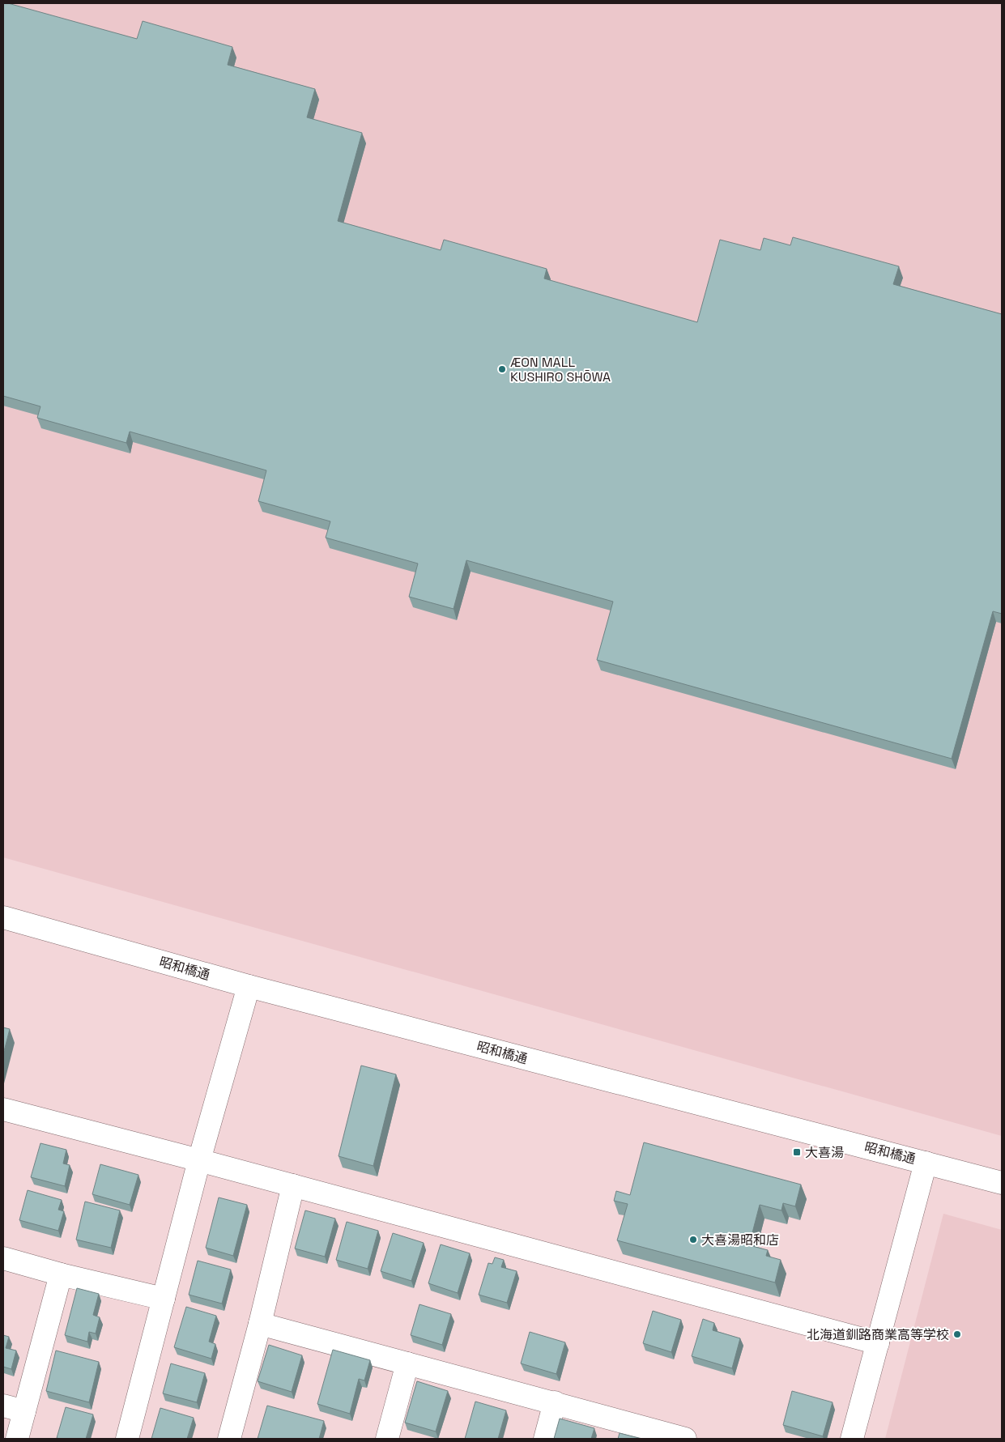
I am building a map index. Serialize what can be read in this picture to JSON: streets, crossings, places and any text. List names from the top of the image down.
{
  "streets": {
    "street": ["昭和橋通"]
  },
  "places": {
    "other": ["ÆON MALL KUSHIRO SHŌWA", "大喜湯昭和店", "北海道釧路商業高等学校"],
    "transit": ["大喜湯"]
  }
}
